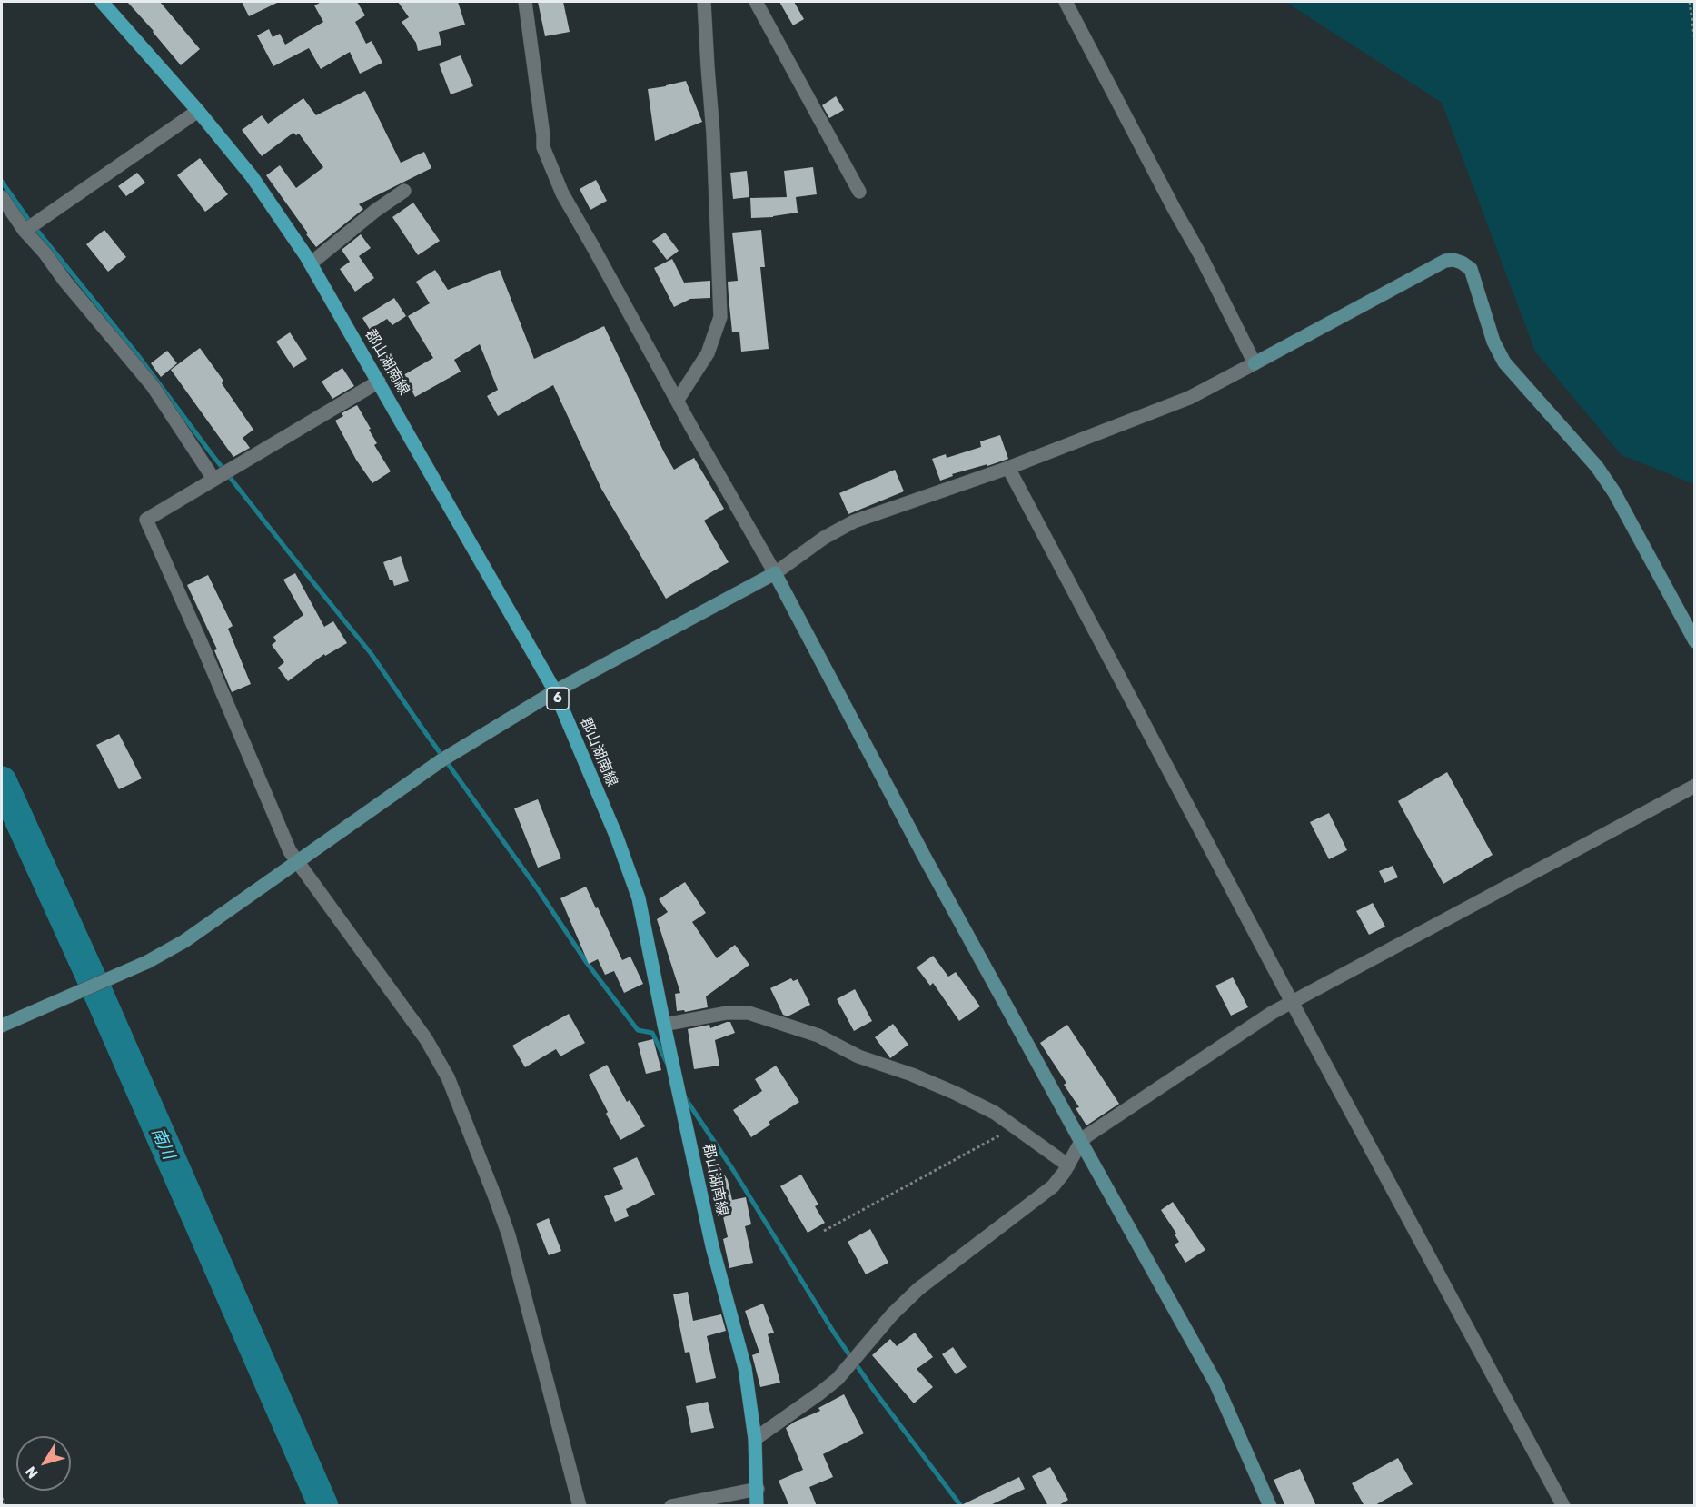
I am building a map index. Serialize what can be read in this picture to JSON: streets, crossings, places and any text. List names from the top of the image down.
{
  "streets": {
    "main road": ["郡山湖南線", "6"]
  },
  "water": ["南川"],
  "north": "bottom left"
}
